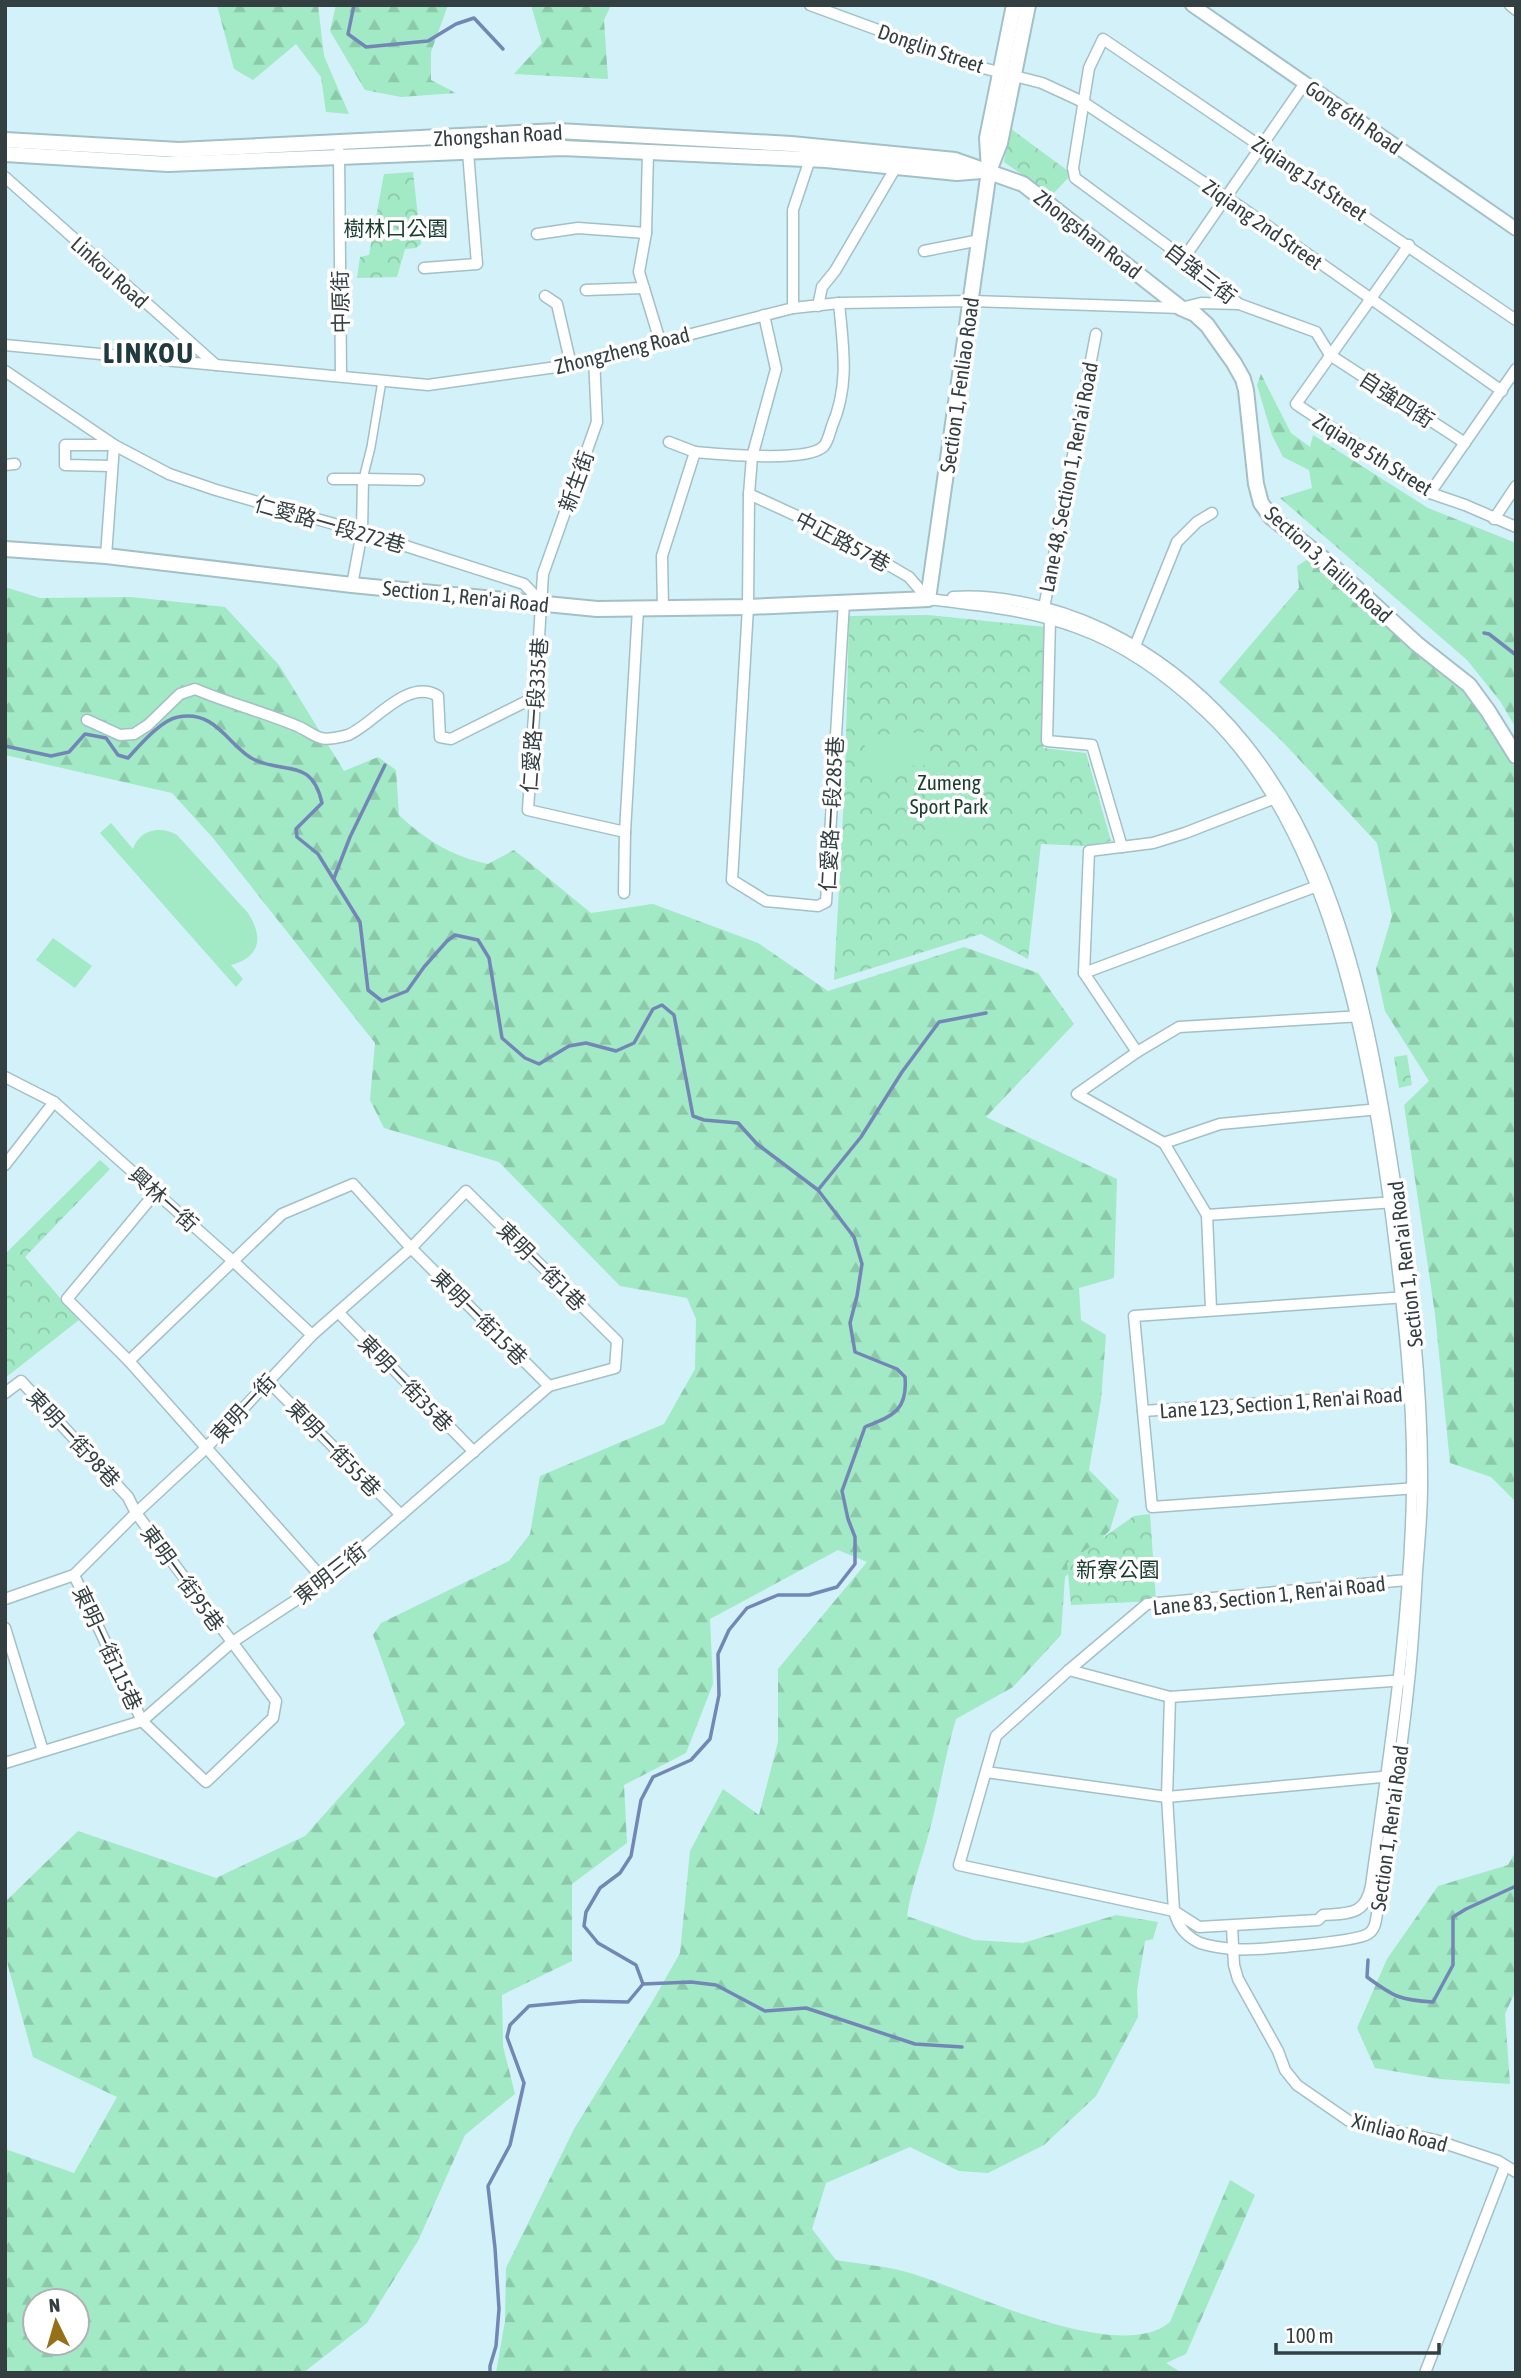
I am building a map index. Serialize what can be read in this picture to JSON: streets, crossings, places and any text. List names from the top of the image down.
{
  "streets": {
    "main road": [
      "Zhongshan Road",
      "Section 1, Fenliao Road",
      "Section 3, Tailin Road",
      "Section 1, Ren'ai Road"
    ],
    "street": [
      "Donglin Street",
      "Gong 6th Road",
      "Ziqiang 1st Street",
      "Ziqiang 2nd Street",
      "Linkou Road",
      "自強三街",
      "中原街",
      "Zhongzheng Road",
      "自強四街",
      "Ziqiang 5th Street",
      "Lane 48, Section 1, Ren'ai Road",
      "新生街",
      "仁愛路一段272巷",
      "中正路57巷",
      "仁愛路一段335巷",
      "仁愛路一段285巷",
      "興林一街",
      "東明一街1巷",
      "東明一街15巷",
      "東明一街35巷",
      "Lane 123, Section 1, Ren'ai Road",
      "東明一街",
      "東明一街98巷",
      "東明一街55巷",
      "東明三街",
      "東明一街95巷",
      "Lane 83, Section 1, Ren'ai Road",
      "東明一街115巷",
      "Xinliao Road"
    ]
  },
  "crossings": [
    ["Donglin Street", "Ziqiang 2nd Street"],
    ["Donglin Street", "Section 1, Fenliao Road"],
    ["Zhongshan Road", "中原街"],
    ["Zhongshan Road", "Zhongzheng Road"],
    ["Zhongshan Road", "Section 1, Fenliao Road"],
    ["Zhongshan Road", "Section 3, Tailin Road"],
    ["Ziqiang 1st Street", "Ziqiang 2nd Street"],
    ["Ziqiang 1st Street", "自強三街"],
    ["Ziqiang 1st Street", "Ziqiang 5th Street"],
    ["Ziqiang 2nd Street", "自強三街"],
    ["Ziqiang 2nd Street", "Section 1, Fenliao Road"],
    ["Ziqiang 2nd Street", "Ziqiang 5th Street"],
    ["Linkou Road", "Zhongzheng Road"],
    ["自強三街", "Zhongzheng Road"],
    ["自強三街", "自強四街"],
    ["自強三街", "Ziqiang 5th Street"],
    ["中原街", "Zhongzheng Road"],
    ["Zhongzheng Road", "Section 1, Fenliao Road"],
    ["Zhongzheng Road", "新生街"],
    ["Zhongzheng Road", "Section 3, Tailin Road"],
    ["Section 1, Fenliao Road", "中正路57巷"],
    ["Section 1, Fenliao Road", "Section 1, Ren'ai Road"],
    ["自強四街", "Ziqiang 5th Street"],
    ["Lane 48, Section 1, Ren'ai Road", "Section 1, Ren'ai Road"],
    ["新生街", "仁愛路一段272巷"],
    ["新生街", "Section 1, Ren'ai Road"],
    ["新生街", "仁愛路一段335巷"],
    ["仁愛路一段272巷", "Section 1, Ren'ai Road"],
    ["仁愛路一段272巷", "仁愛路一段335巷"],
    ["中正路57巷", "Section 1, Ren'ai Road"],
    ["Section 1, Ren'ai Road", "仁愛路一段335巷"],
    ["Section 1, Ren'ai Road", "仁愛路一段285巷"],
    ["Section 1, Ren'ai Road", "Lane 123, Section 1, Ren'ai Road"],
    ["Section 1, Ren'ai Road", "Lane 83, Section 1, Ren'ai Road"],
    ["Section 1, Ren'ai Road", "Xinliao Road"],
    ["興林一街", "東明一街15巷"],
    ["興林一街", "東明一街"],
    ["東明一街1巷", "東明一街"],
    ["東明一街1巷", "東明三街"],
    ["東明一街15巷", "東明一街"],
    ["東明一街15巷", "東明三街"],
    ["東明一街35巷", "東明一街"],
    ["東明一街35巷", "東明三街"],
    ["東明一街", "東明一街98巷"],
    ["東明一街", "東明一街55巷"],
    ["東明一街", "東明一街95巷"],
    ["東明一街", "東明一街115巷"],
    ["東明一街98巷", "東明一街95巷"],
    ["東明一街55巷", "東明三街"],
    ["東明三街", "東明一街95巷"],
    ["東明三街", "東明一街115巷"],
    ["東明一街95巷", "東明一街115巷"]
  ],
  "districts": ["LINKOU"],
  "parks": ["樹林口公園", "Zumeng Sport Park", "新寮公園"],
  "scale_bar": "100 m",
  "north": "top"
}
